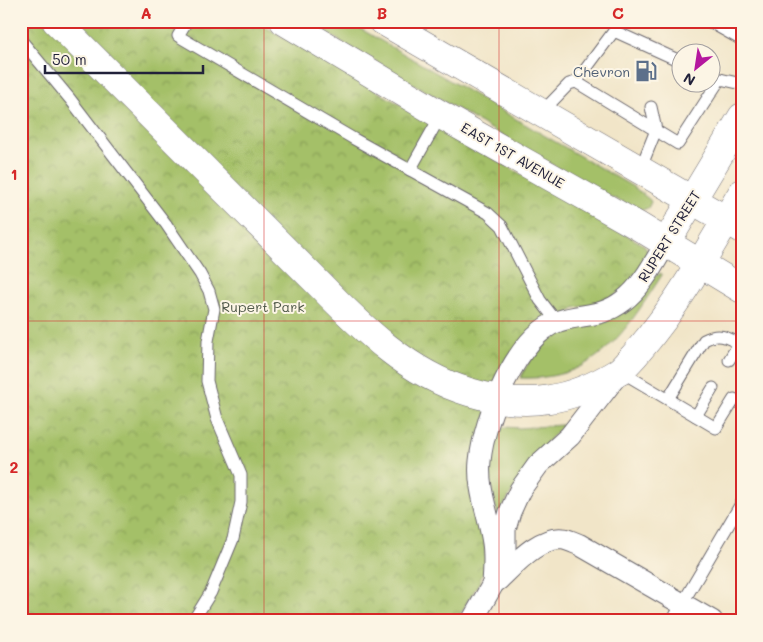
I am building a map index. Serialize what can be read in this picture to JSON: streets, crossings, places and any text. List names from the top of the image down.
{
  "streets": {
    "main road": ["EAST 1ST AVENUE", "RUPERT STREET"]
  },
  "crossings": [
    ["EAST 1ST AVENUE", "RUPERT STREET"]
  ],
  "parks": ["Rupert Park"],
  "places": {
    "fuel station": ["Chevron"]
  },
  "scale_bar": "50 m",
  "north": "bottom left",
  "grid": {
    "columns": ["A", "B", "C"],
    "rows": ["1", "2"]
  }
}
